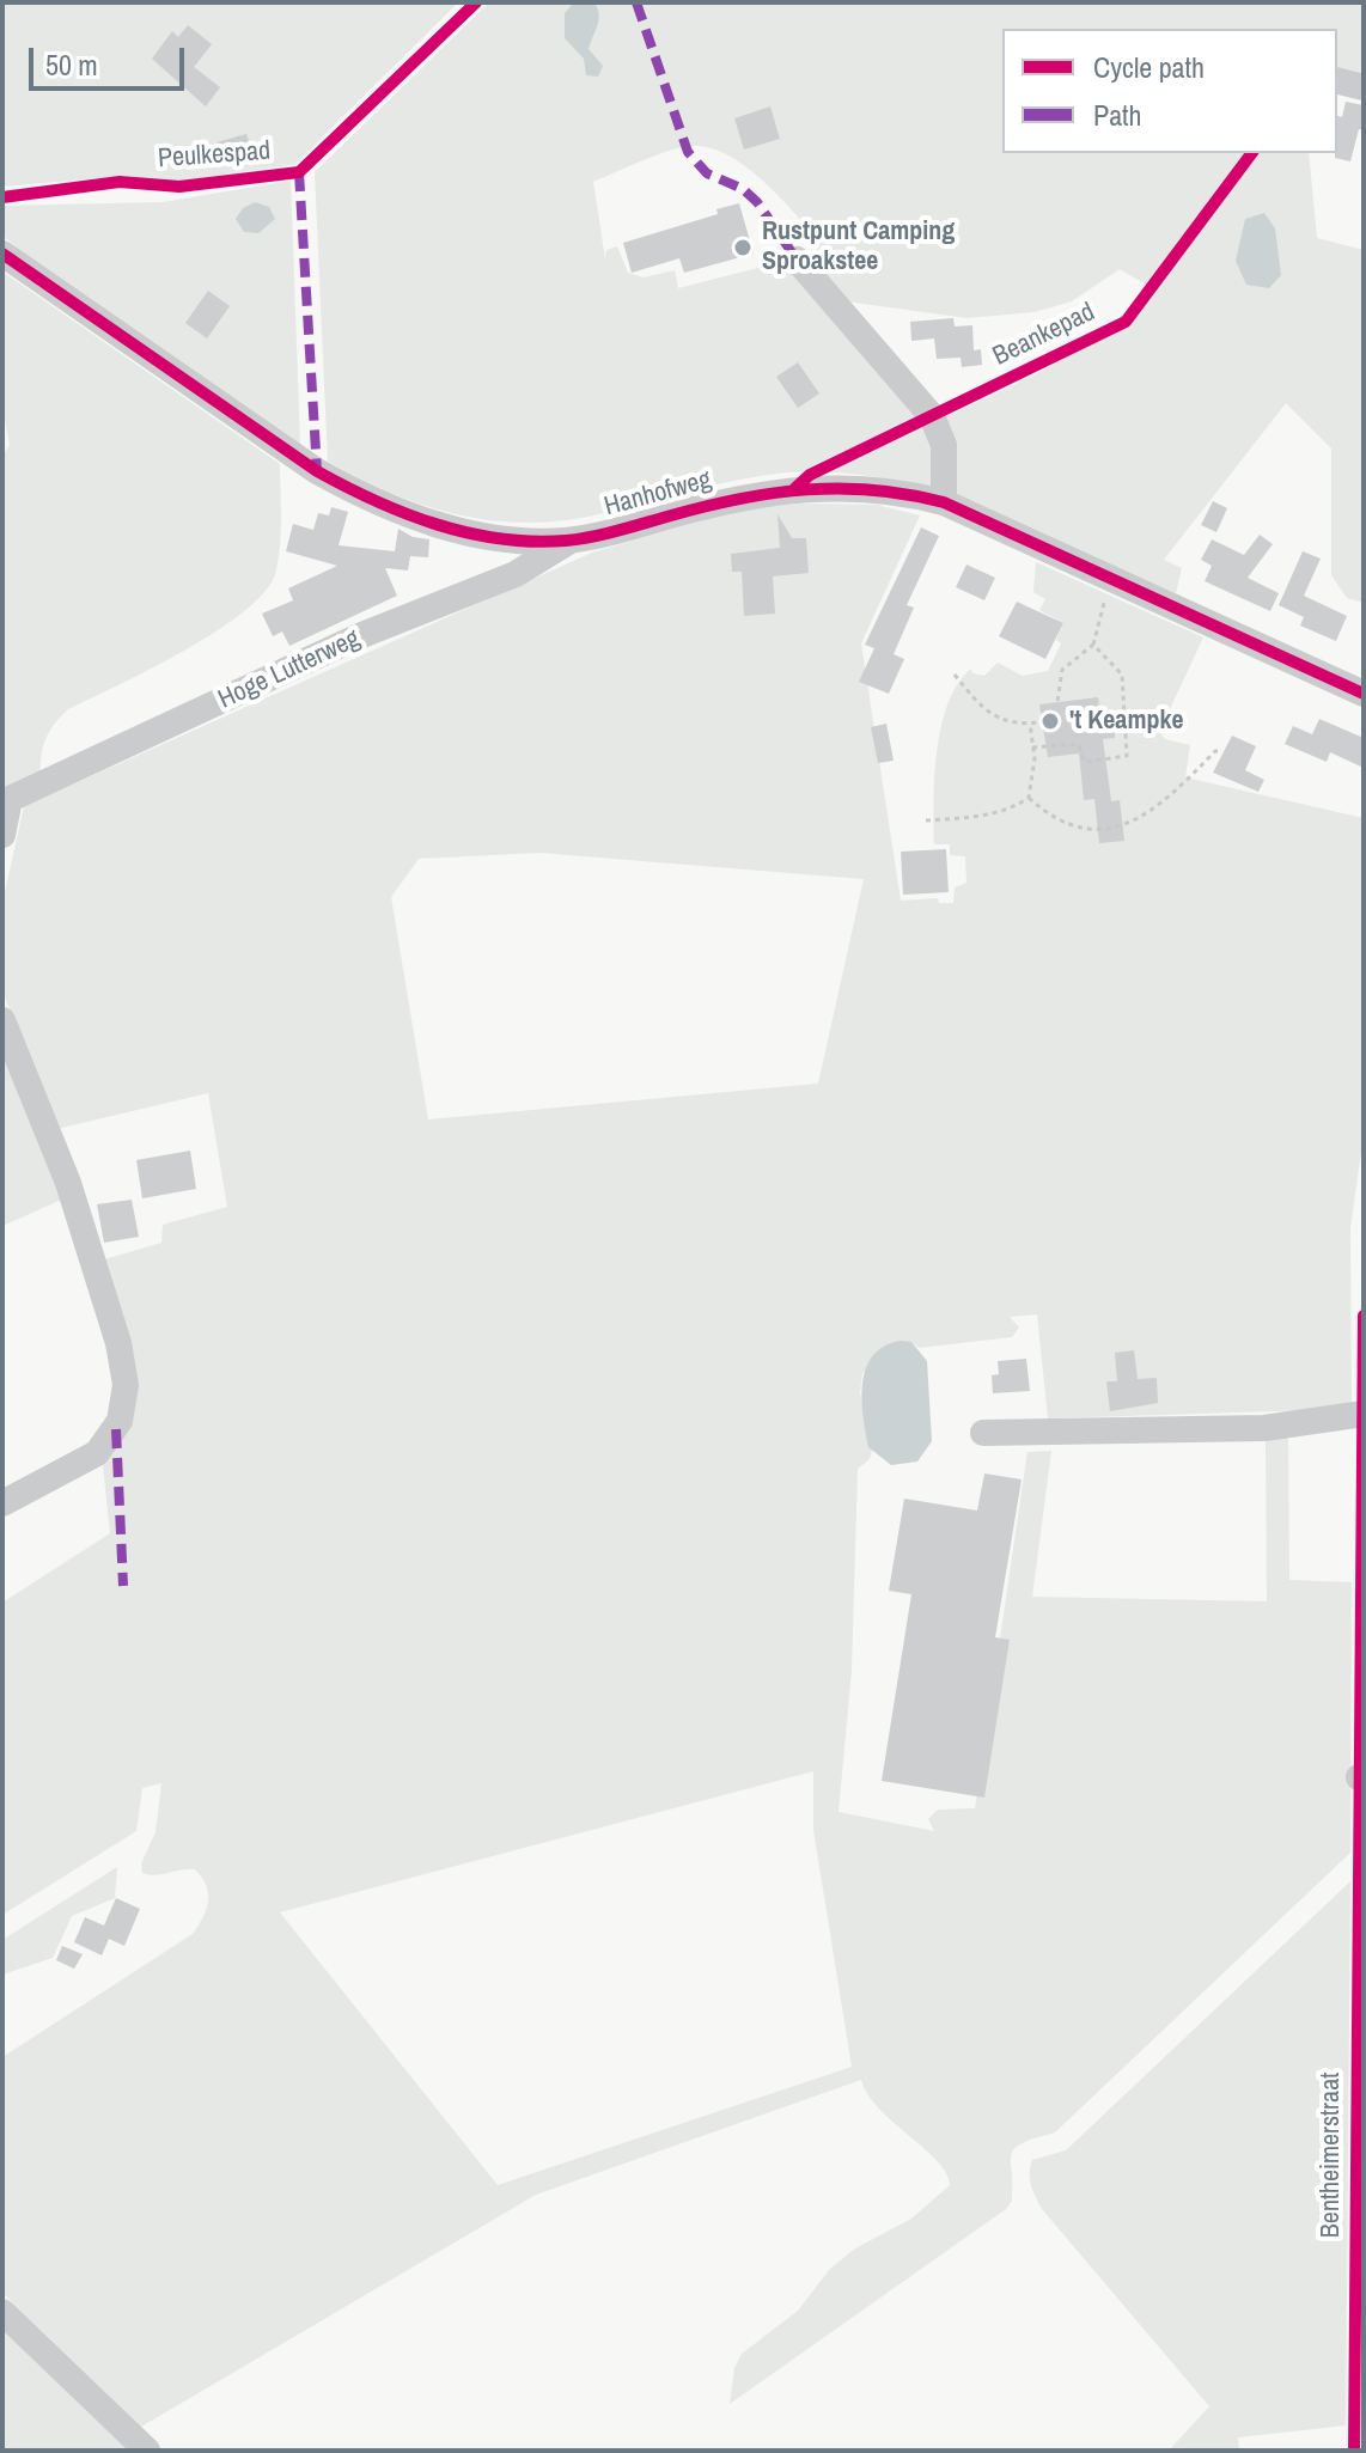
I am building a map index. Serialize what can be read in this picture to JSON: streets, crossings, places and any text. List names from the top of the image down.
{
  "streets": {
    "street": ["Hanhofweg", "Hoge Lutterweg"],
    "cycle path": ["Peulkespad", "Beankepad", "Bentheimerstraat"]
  },
  "crossings": [
    ["Hanhofweg", "Hoge Lutterweg"]
  ],
  "places": ["Rustpunt Camping Sproakstee", "'t Keampke"],
  "legend": ["Cycle path", "Path"],
  "scale_bar": "50 m"
}
